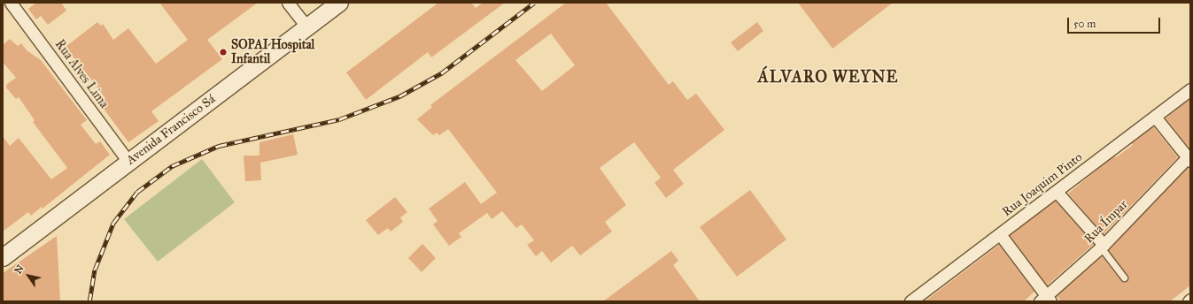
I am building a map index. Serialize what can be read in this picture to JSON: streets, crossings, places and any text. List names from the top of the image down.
{
  "streets": {
    "main road": ["Avenida Francisco Sá"],
    "street": ["Rua Alves Lima", "Rua Joaquim Pinto", "Rua Ímpar"]
  },
  "crossings": [
    ["Rua Alves Lima", "Avenida Francisco Sá"]
  ],
  "districts": ["ÁLVARO WEYNE"],
  "places": ["SOPAI Hospital Infantil"],
  "scale_bar": "50 m",
  "north": "top left"
}
